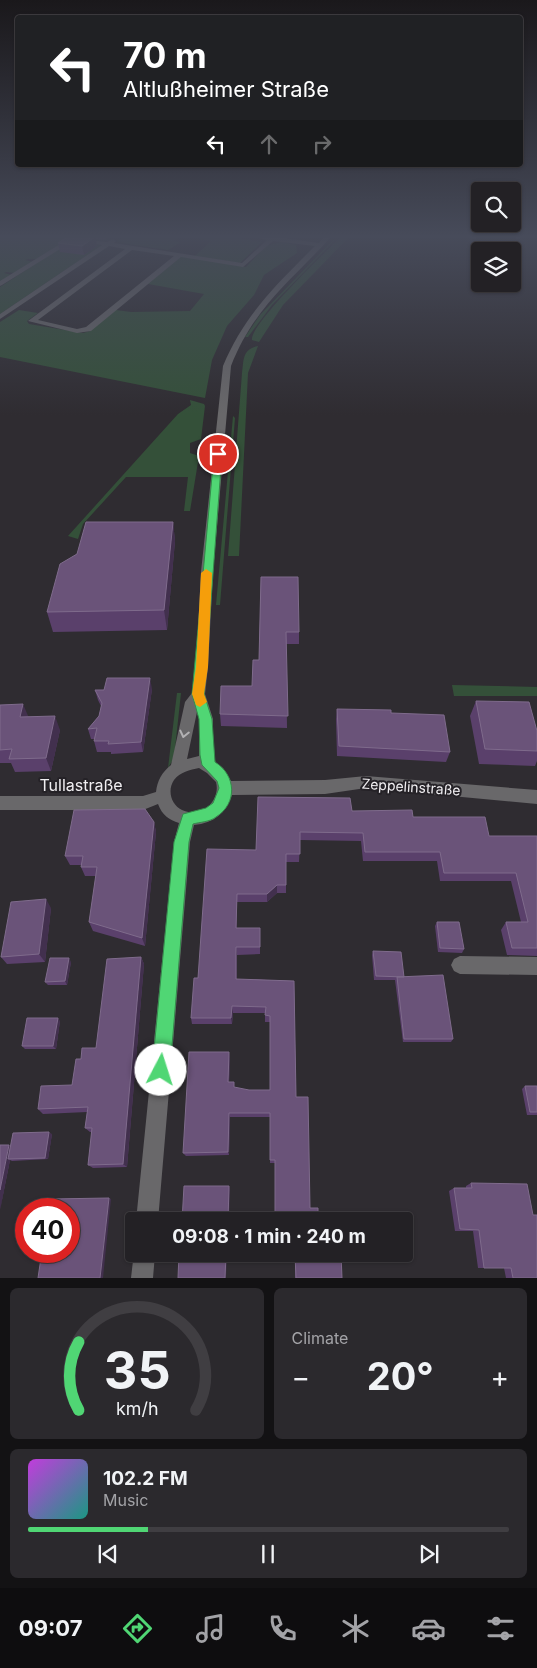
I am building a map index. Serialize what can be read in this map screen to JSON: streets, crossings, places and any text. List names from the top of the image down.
{
  "streets": {
    "street": ["Tullastraße", "Zeppelinstraße"]
  },
  "crossings": [
    ["Tullastraße", "Zeppelinstraße"]
  ],
  "page": {
    "turn": ["70 m", "Altlußheimer Straße"],
    "limit": "40",
    "trip": "09:08 · 1 min · 240 m",
    "tile": "Climate",
    "heat": ["−", "20°", "+"],
    "song": ["102.2 FM", "Music"],
    "tabs": "09:07",
    "gauge": ["35", "km/h"]
  }
}
